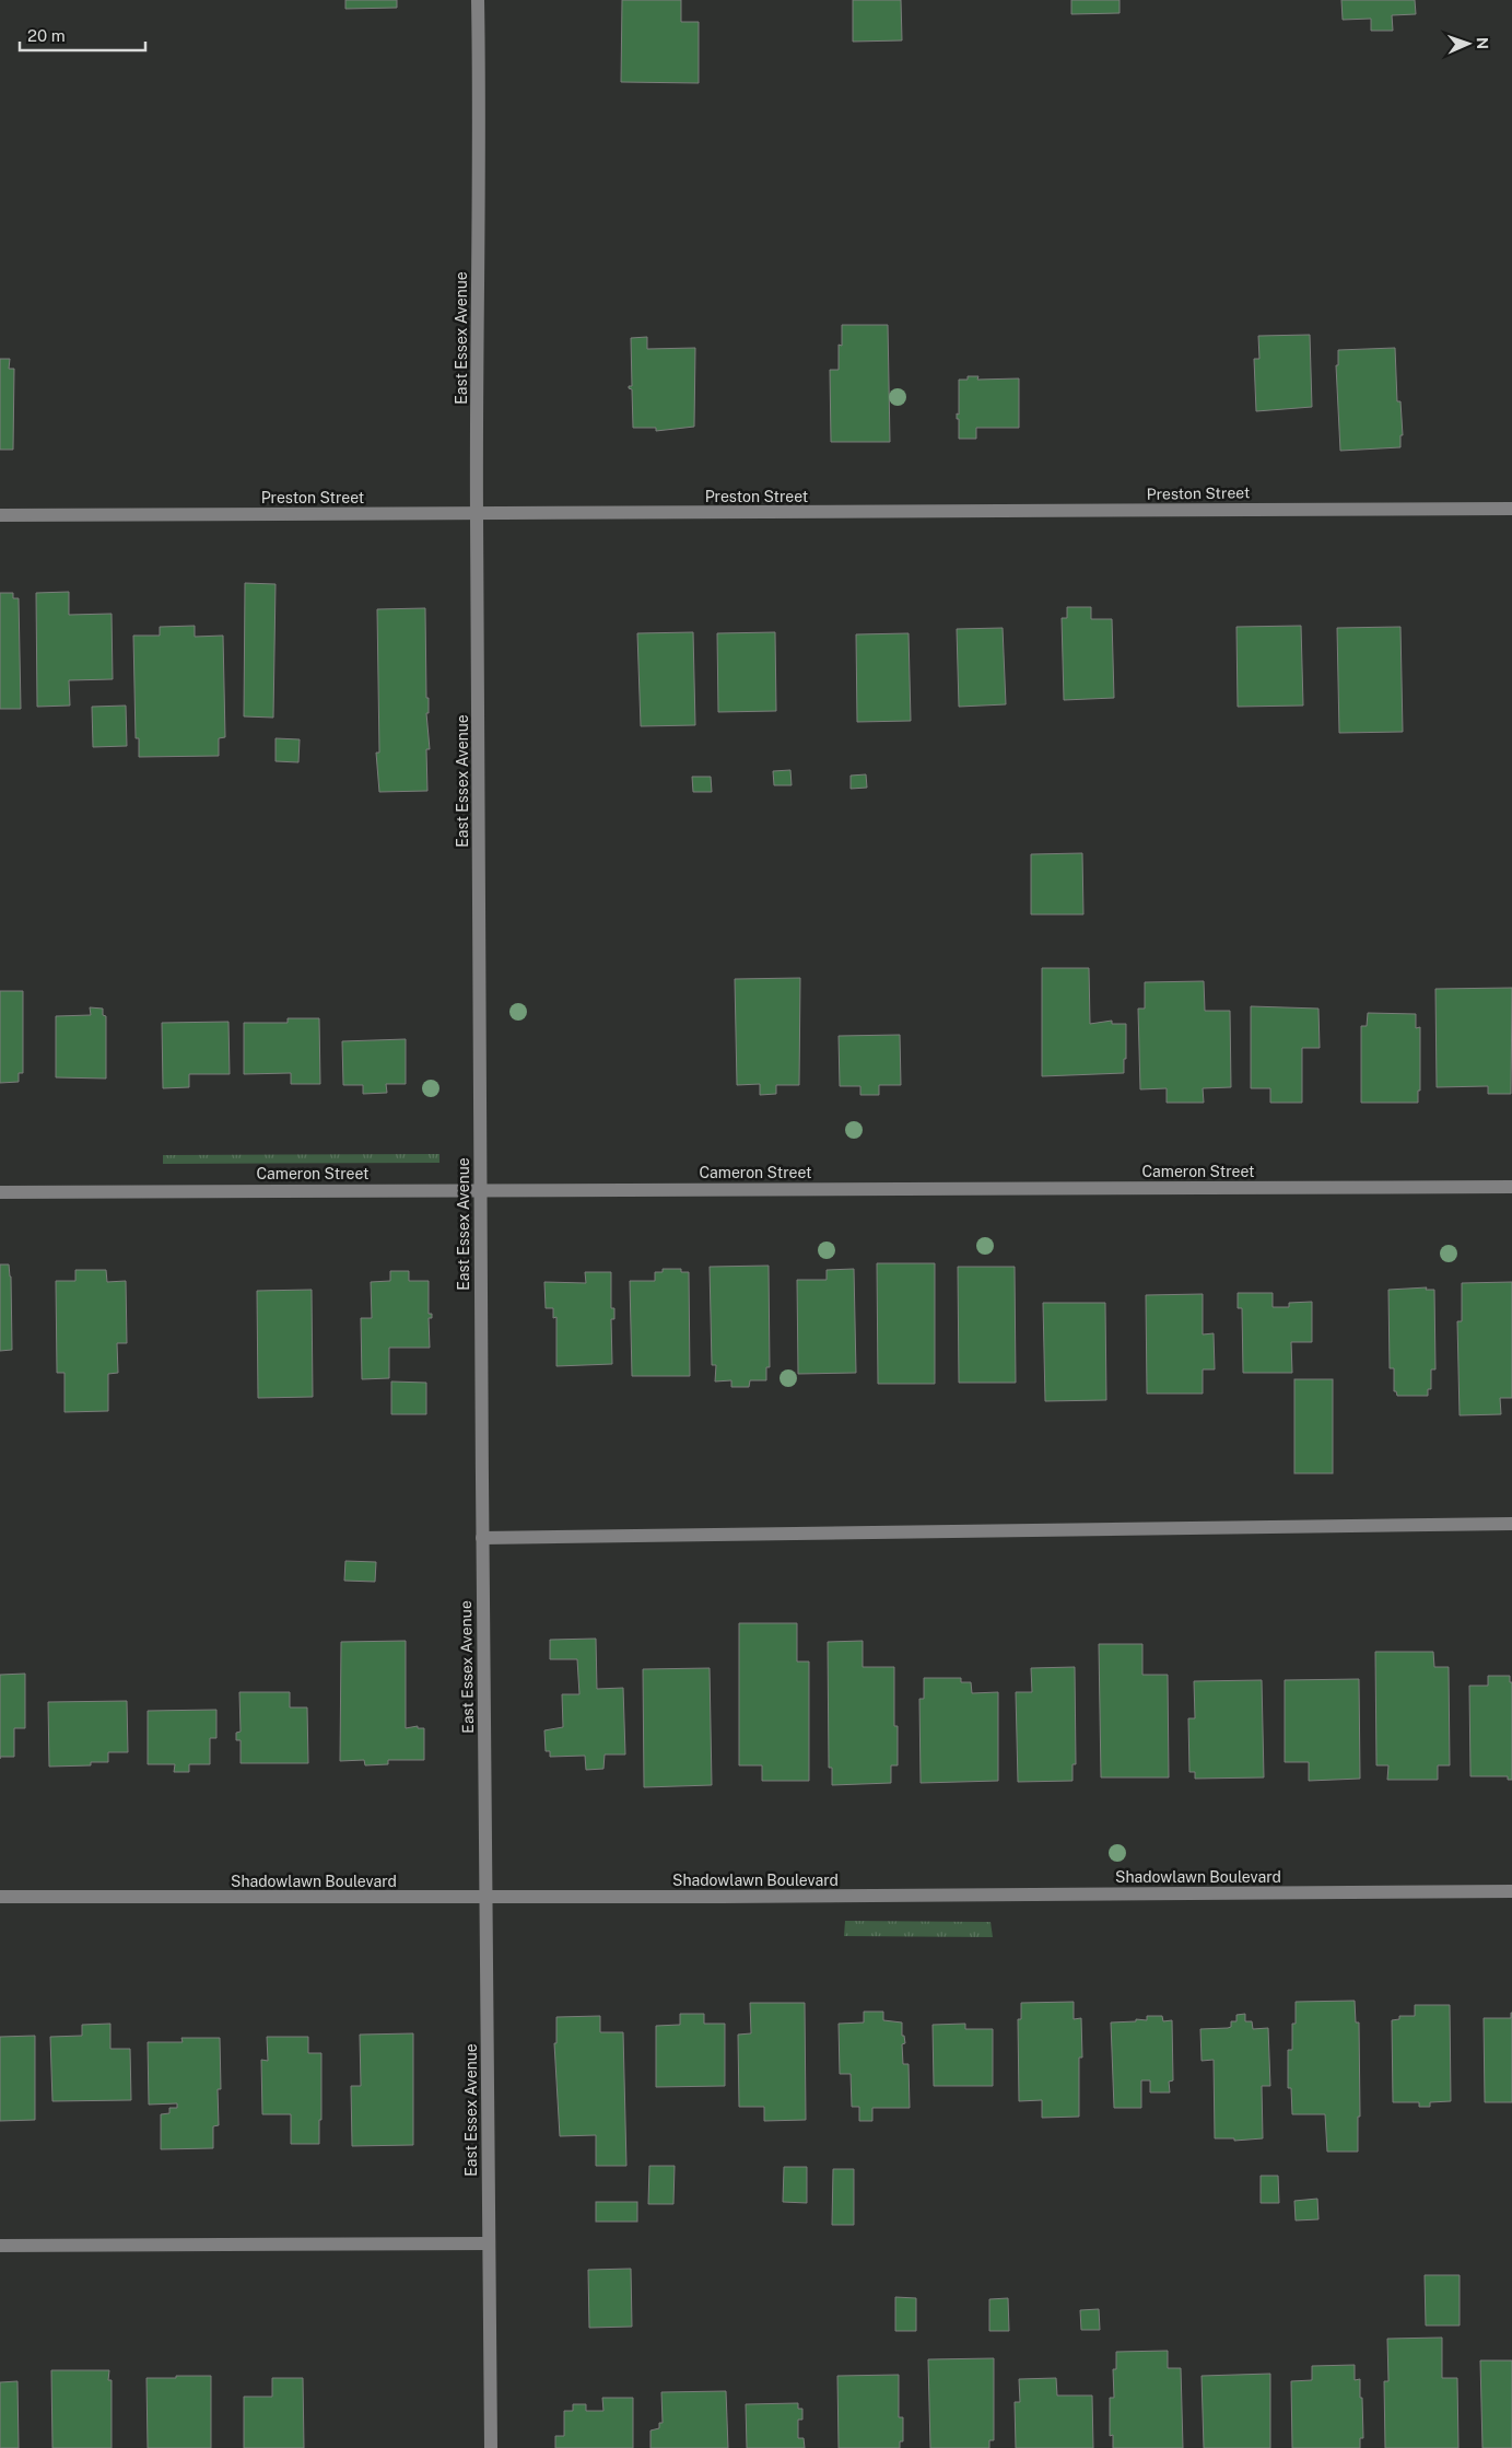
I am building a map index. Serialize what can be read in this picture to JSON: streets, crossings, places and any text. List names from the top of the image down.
{
  "streets": {
    "street": [
      "East Essex Avenue",
      "Preston Street",
      "Cameron Street",
      "Shadowlawn Boulevard"
    ]
  },
  "crossings": [
    ["East Essex Avenue", "Preston Street"],
    ["East Essex Avenue", "Cameron Street"],
    ["East Essex Avenue", "Shadowlawn Boulevard"]
  ],
  "scale_bar": "20 m",
  "north": "right"
}
